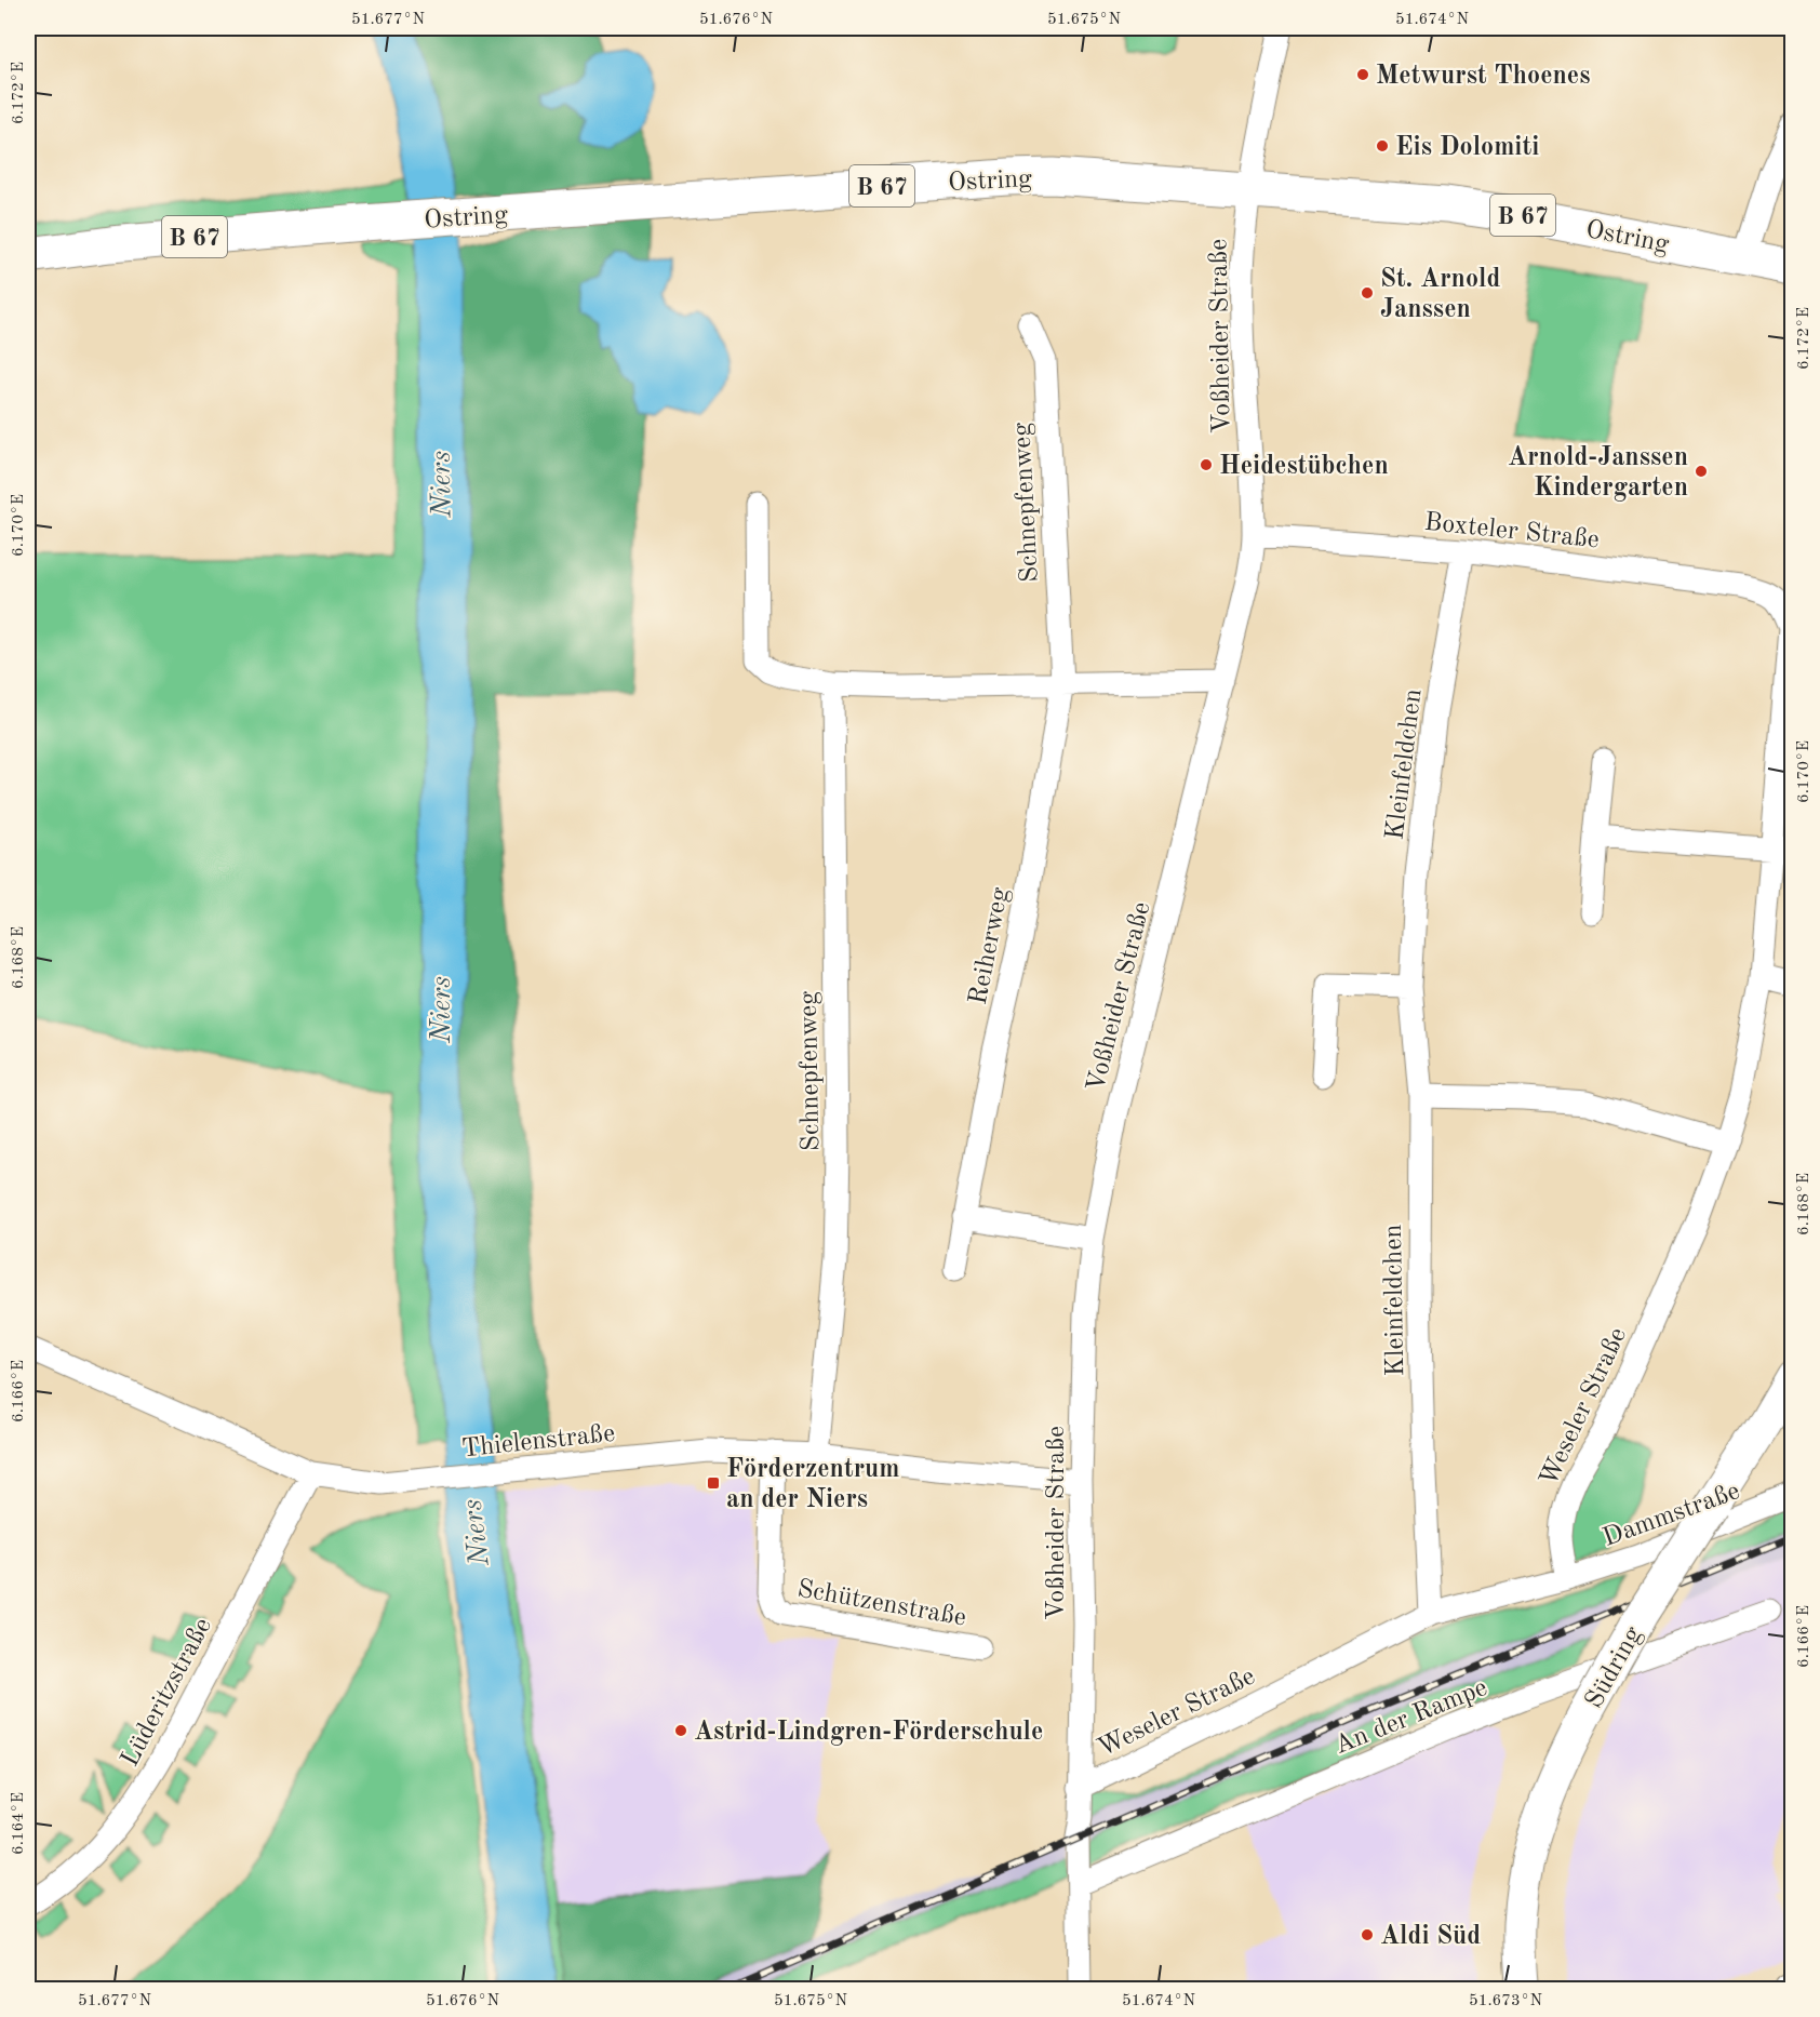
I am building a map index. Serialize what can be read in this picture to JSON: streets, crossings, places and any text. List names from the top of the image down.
{
  "streets": {
    "main road": ["Ostring", "B 67", "Südring"],
    "street": [
      "Voßheider Straße",
      "Schnepfenweg",
      "Boxteler Straße",
      "Kleinfeldchen",
      "Reiherweg",
      "Weseler Straße",
      "Thielenstraße",
      "Dammstraße",
      "Schützenstraße",
      "Lüderitzstraße",
      "An der Rampe"
    ]
  },
  "crossings": [
    ["Ostring", "Voßheider Straße"],
    ["Voßheider Straße", "Boxteler Straße"],
    ["Voßheider Straße", "Weseler Straße"],
    ["Voßheider Straße", "Thielenstraße"],
    ["Voßheider Straße", "An der Rampe"],
    ["Schnepfenweg", "Reiherweg"],
    ["Schnepfenweg", "Thielenstraße"],
    ["Boxteler Straße", "Kleinfeldchen"],
    ["Boxteler Straße", "Weseler Straße"],
    ["Kleinfeldchen", "Weseler Straße"],
    ["Weseler Straße", "Dammstraße"],
    ["Thielenstraße", "Schützenstraße"],
    ["Thielenstraße", "Lüderitzstraße"]
  ],
  "water": ["Niers"],
  "places": {
    "other": [
      "Metwurst Thoenes",
      "Eis Dolomiti",
      "St. Arnold Janssen",
      "Heidestübchen",
      "Arnold-Janssen Kindergarten",
      "Astrid-Lindgren-Förderschule",
      "Aldi Süd"
    ],
    "transit": ["Förderzentrum an der Niers"]
  },
  "coordinates": [
    "51.677°N",
    "51.676°N",
    "51.675°N",
    "51.674°N",
    "6.172°E",
    "6.170°E",
    "6.168°E",
    "6.166°E",
    "6.164°E",
    "51.673°N"
  ]
}
